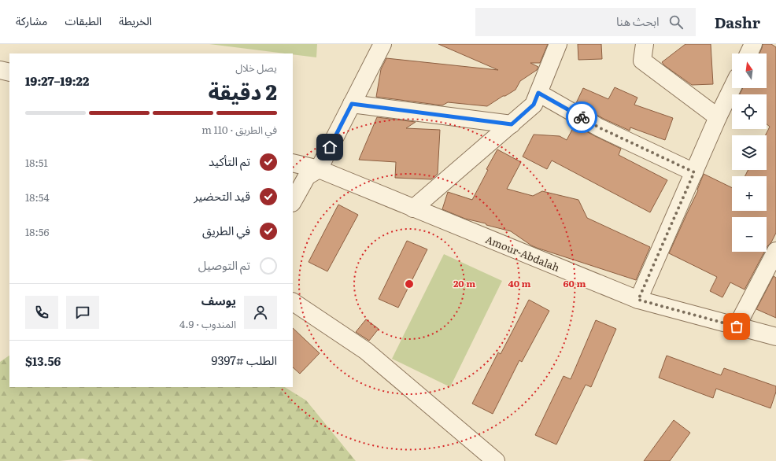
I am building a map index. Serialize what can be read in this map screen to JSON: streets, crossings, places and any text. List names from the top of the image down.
{
  "streets": {
    "street": ["Amour-Abdalah"]
  },
  "north": "top",
  "page": {
    "header": "Dashr",
    "search": "ابحث هنا",
    "nav": ["الخريطة", "الطبقات", "مشاركة"],
    "map_buttons": ["+", "−"],
    "heading": ["2 دقيقة", "يصل خلال", "19:22–19:27"],
    "panel": [
      "يوسف",
      "المندوب · 4.9",
      "الطلب #9397",
      "$13.56"
    ],
    "bar": "في الطريق · 110 m",
    "list": [
      ["تم التأكيد", "18:51"],
      ["قيد التحضير", "18:54"],
      ["في الطريق", "18:56"],
      "تم التوصيل"
    ]
  },
  "rings": ["20 m", "40 m", "60 m"]
}
